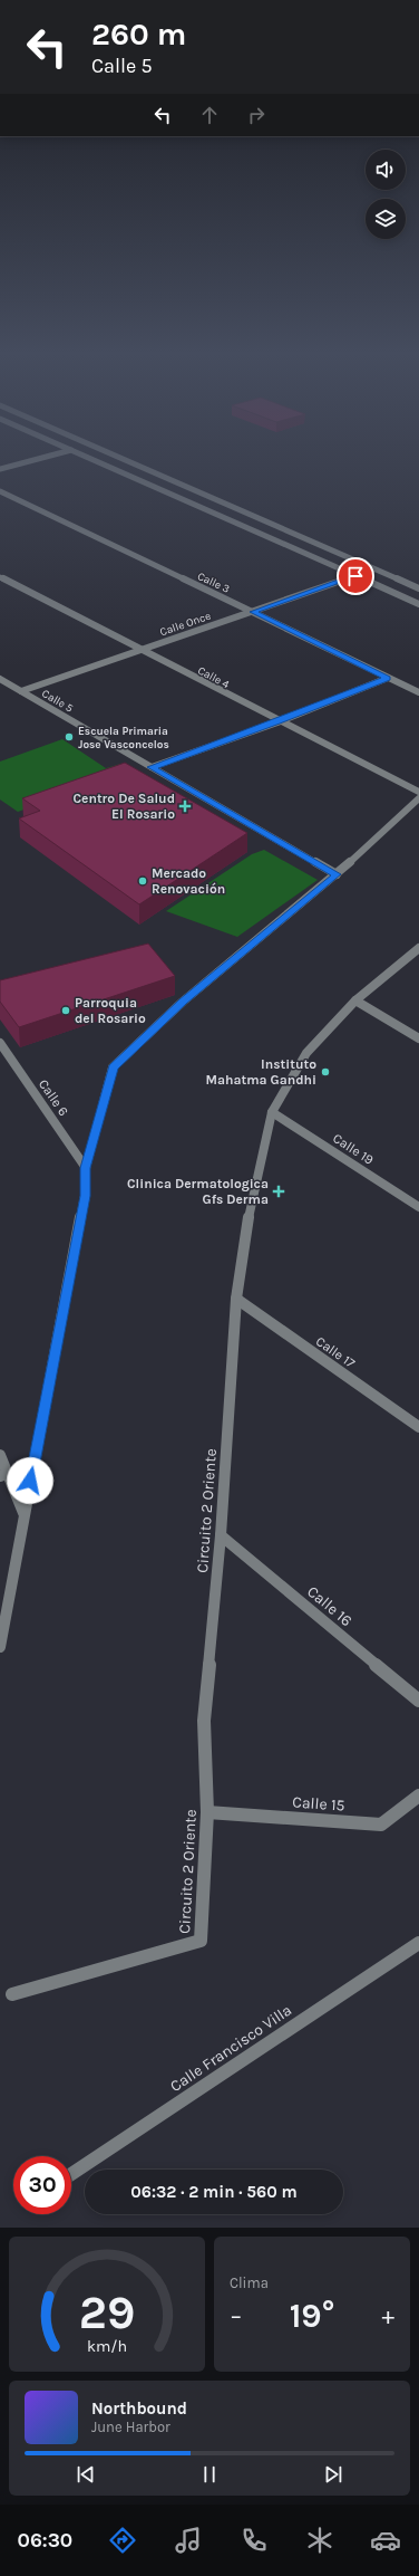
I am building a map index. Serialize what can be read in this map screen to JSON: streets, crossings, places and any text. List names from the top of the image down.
{
  "streets": {
    "street": [
      "Calle 3",
      "Calle Once",
      "Calle 4",
      "Calle 5",
      "Calle 6",
      "Calle 19",
      "Calle 17",
      "Circuito 2 Oriente",
      "Calle 16",
      "Calle 15",
      "Calle Francisco Villa"
    ]
  },
  "crossings": [
    ["Calle 3", "Calle Once"],
    ["Calle Once", "Calle 4"],
    ["Calle Once", "Calle 5"],
    ["Calle 19", "Circuito 2 Oriente"],
    ["Calle 17", "Circuito 2 Oriente"],
    ["Circuito 2 Oriente", "Calle 16"],
    ["Circuito 2 Oriente", "Calle 15"]
  ],
  "places": {
    "other": [
      "Escuela Primaria Jose Vasconcelos",
      "Mercado Renovación",
      "Parroquia del Rosario",
      "Instituto Mahatma Gandhi"
    ],
    "health": ["Centro De Salud El Rosario", "Clinica Dermatologica Gfs Derma"]
  },
  "page": {
    "turn": ["260 m", "Calle 5"],
    "limit": "30",
    "trip": "06:32 · 2 min · 560 m",
    "tile": "Clima",
    "heat": ["−", "19°", "+"],
    "song": ["Northbound", "June Harbor"],
    "tabs": "06:30",
    "gauge": ["29", "km/h"]
  }
}
